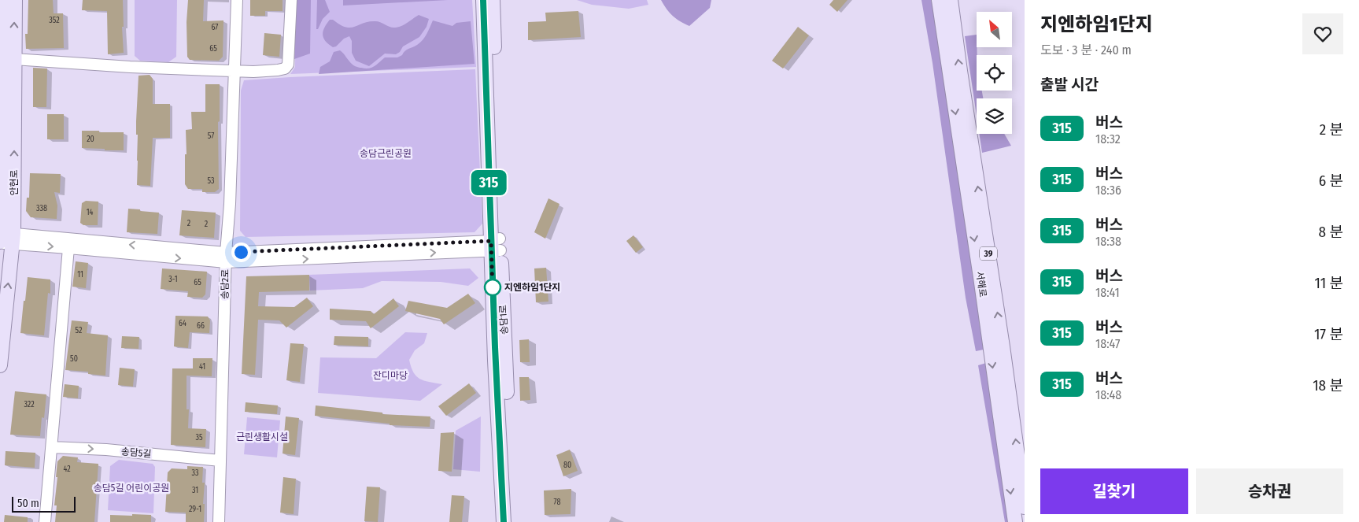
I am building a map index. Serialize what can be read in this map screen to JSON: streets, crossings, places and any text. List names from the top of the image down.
{
  "streets": {
    "main road": [
      "안현로",
      "39",
      "서해로",
      "송담1로"
    ],
    "street": ["송담2로", "송담5길"]
  },
  "crossings": [
    ["송담2로", "송담5길"]
  ],
  "one_way": ["송담5길"],
  "parks": [
    "송담근린공원",
    "잔디마당",
    "근린생활시설",
    "송담5길 어린이공원"
  ],
  "places": ["지엔하임1단지"],
  "lines": ["bus line 315"],
  "house_numbers": [
    "352",
    "67",
    "65",
    "57",
    "20",
    "53",
    "338",
    "14",
    "2",
    "2",
    "11",
    "3-1",
    "65",
    "64",
    "66",
    "52",
    "50",
    "41",
    "322",
    "35",
    "80",
    "42",
    "33",
    "31",
    "78",
    "29-1"
  ],
  "scale_bar": "50 m",
  "north": "top left",
  "page": {
    "on_map": "315",
    "heading": [
      ["지엔하임1단지", "도보 · 3 분 · 240 m"],
      "출발 시간"
    ],
    "list": [
      {
        "mark": "315",
        "name": "버스",
        "note": "18:32",
        "value": "2 분"
      },
      {
        "mark": "315",
        "name": "버스",
        "note": "18:36",
        "value": "6 분"
      },
      {
        "mark": "315",
        "name": "버스",
        "note": "18:38",
        "value": "8 분"
      },
      {
        "mark": "315",
        "name": "버스",
        "note": "18:41",
        "value": "11 분"
      },
      {
        "mark": "315",
        "name": "버스",
        "note": "18:47",
        "value": "17 분"
      },
      {
        "mark": "315",
        "name": "버스",
        "note": "18:48",
        "value": "18 분"
      }
    ],
    "buttons": ["길찾기", "승차권"],
    "scale": "50 m"
  }
}
